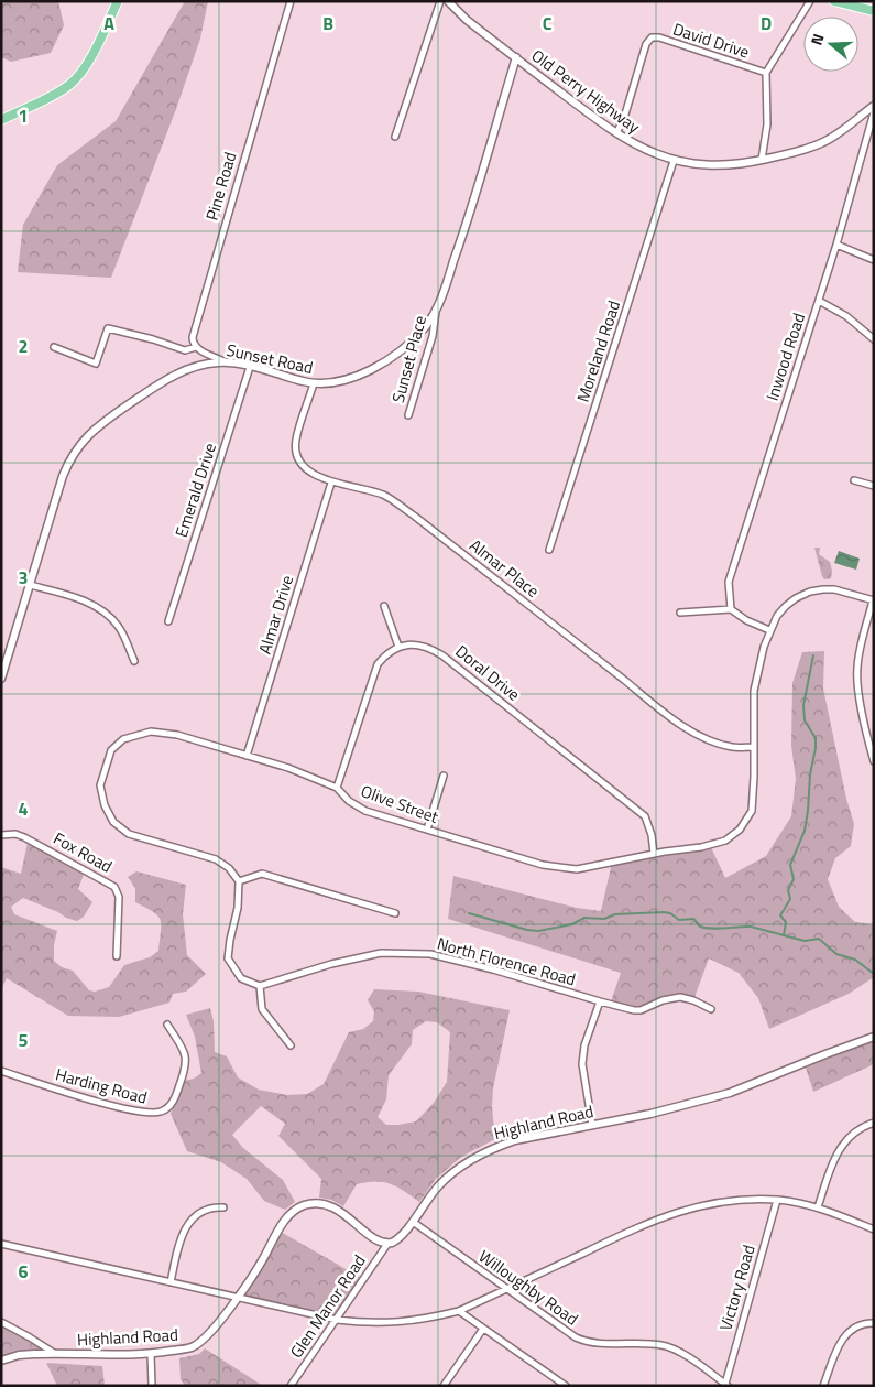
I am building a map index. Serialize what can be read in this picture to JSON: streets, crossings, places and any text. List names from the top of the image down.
{
  "streets": {
    "street": [
      "David Drive",
      "Old Perry Highway",
      "Pine Road",
      "Moreland Road",
      "Inwood Road",
      "Sunset Road",
      "Sunset Place",
      "Emerald Drive",
      "Almar Place",
      "Almar Drive",
      "Doral Drive",
      "Olive Street",
      "Fox Road",
      "North Florence Road",
      "Harding Road",
      "Highland Road",
      "Willoughby Road",
      "Victory Road",
      "Glen Manor Road"
    ]
  },
  "crossings": [
    ["David Drive", "Old Perry Highway"],
    ["Old Perry Highway", "Moreland Road"],
    ["Old Perry Highway", "Sunset Road"],
    ["Sunset Road", "Sunset Place"],
    ["Sunset Road", "Emerald Drive"],
    ["Sunset Road", "Almar Place"],
    ["Almar Place", "Almar Drive"],
    ["Almar Place", "Olive Street"],
    ["Almar Drive", "Olive Street"],
    ["Doral Drive", "Olive Street"],
    ["Highland Road", "Willoughby Road"],
    ["Highland Road", "Glen Manor Road"],
    ["Willoughby Road", "Victory Road"]
  ],
  "north": "left",
  "grid": {
    "columns": [
      "A",
      "B",
      "C",
      "D"
    ],
    "rows": [
      "1",
      "2",
      "3",
      "4",
      "5",
      "6"
    ]
  }
}
